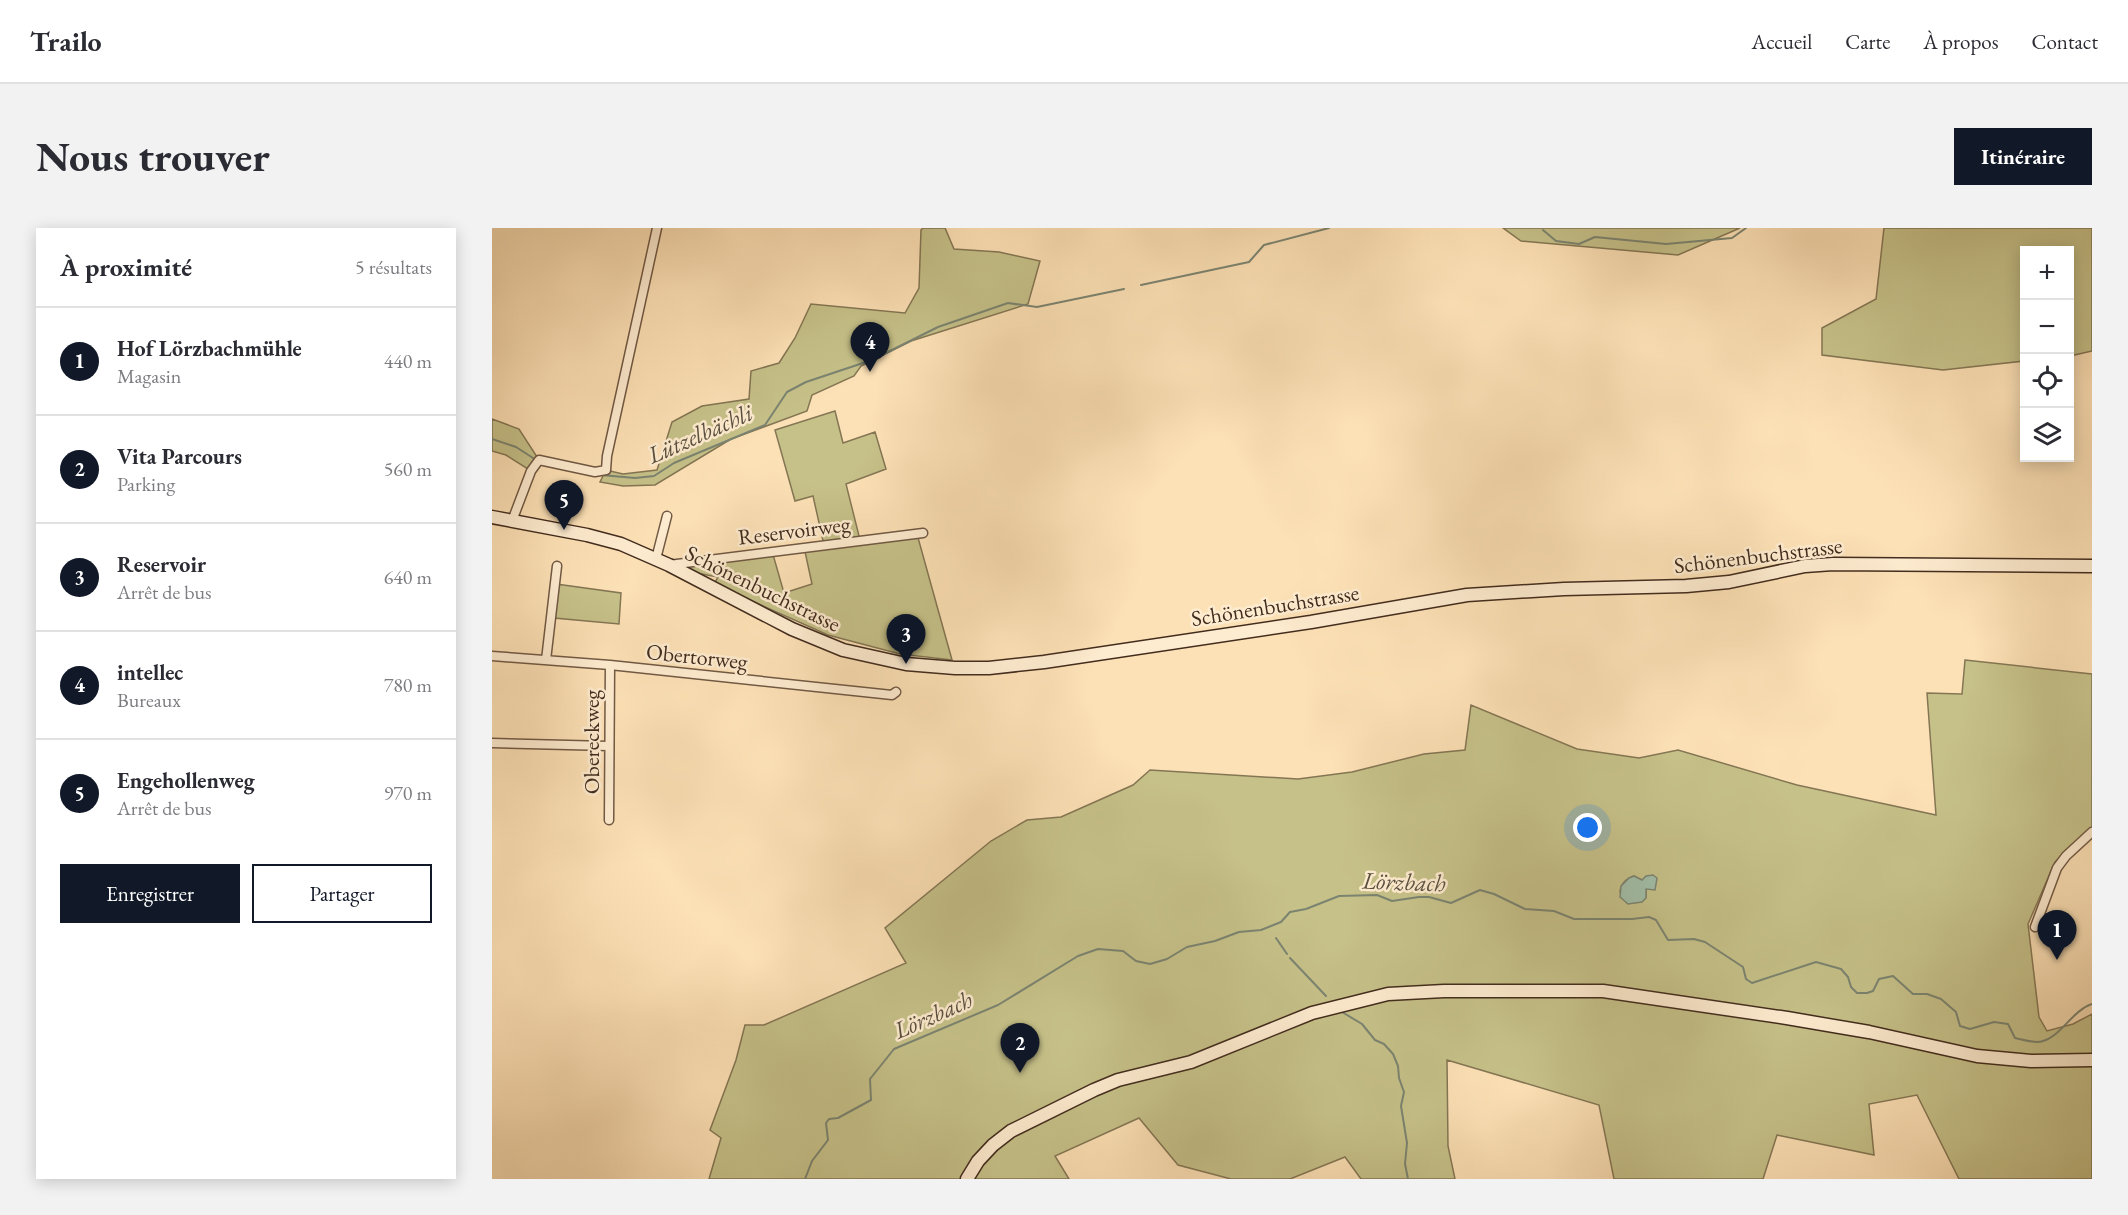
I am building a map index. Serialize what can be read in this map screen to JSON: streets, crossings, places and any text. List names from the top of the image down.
{
  "streets": {
    "street": [
      "Reservoirweg",
      "Schönenbuchstrasse",
      "Obertorweg",
      "Obereckweg"
    ]
  },
  "crossings": [
    ["Reservoirweg", "Schönenbuchstrasse"],
    ["Obertorweg", "Obereckweg"]
  ],
  "water": ["Lützelbächli", "Lörzbach"],
  "page": {
    "header": "Trailo",
    "nav": [
      "Accueil",
      "Carte",
      "À propos",
      "Contact"
    ],
    "buttons": [
      "Itinéraire",
      ["Enregistrer", "Partager"]
    ],
    "title": "Nous trouver",
    "heading": ["À proximité", "5 résultats"],
    "map_buttons": ["+", "−"],
    "list": [
      {
        "mark": "1",
        "name": "Hof Lörzbachmühle",
        "note": "Magasin",
        "value": "440 m"
      },
      {
        "mark": "2",
        "name": "Vita Parcours",
        "note": "Parking",
        "value": "560 m"
      },
      {
        "mark": "3",
        "name": "Reservoir",
        "note": "Arrêt de bus",
        "value": "640 m"
      },
      {
        "mark": "4",
        "name": "intellec",
        "note": "Bureaux",
        "value": "780 m"
      },
      {
        "mark": "5",
        "name": "Engehollenweg",
        "note": "Arrêt de bus",
        "value": "970 m"
      }
    ],
    "pins": [
      "4",
      "5",
      "3",
      "1",
      "2"
    ]
  }
}
